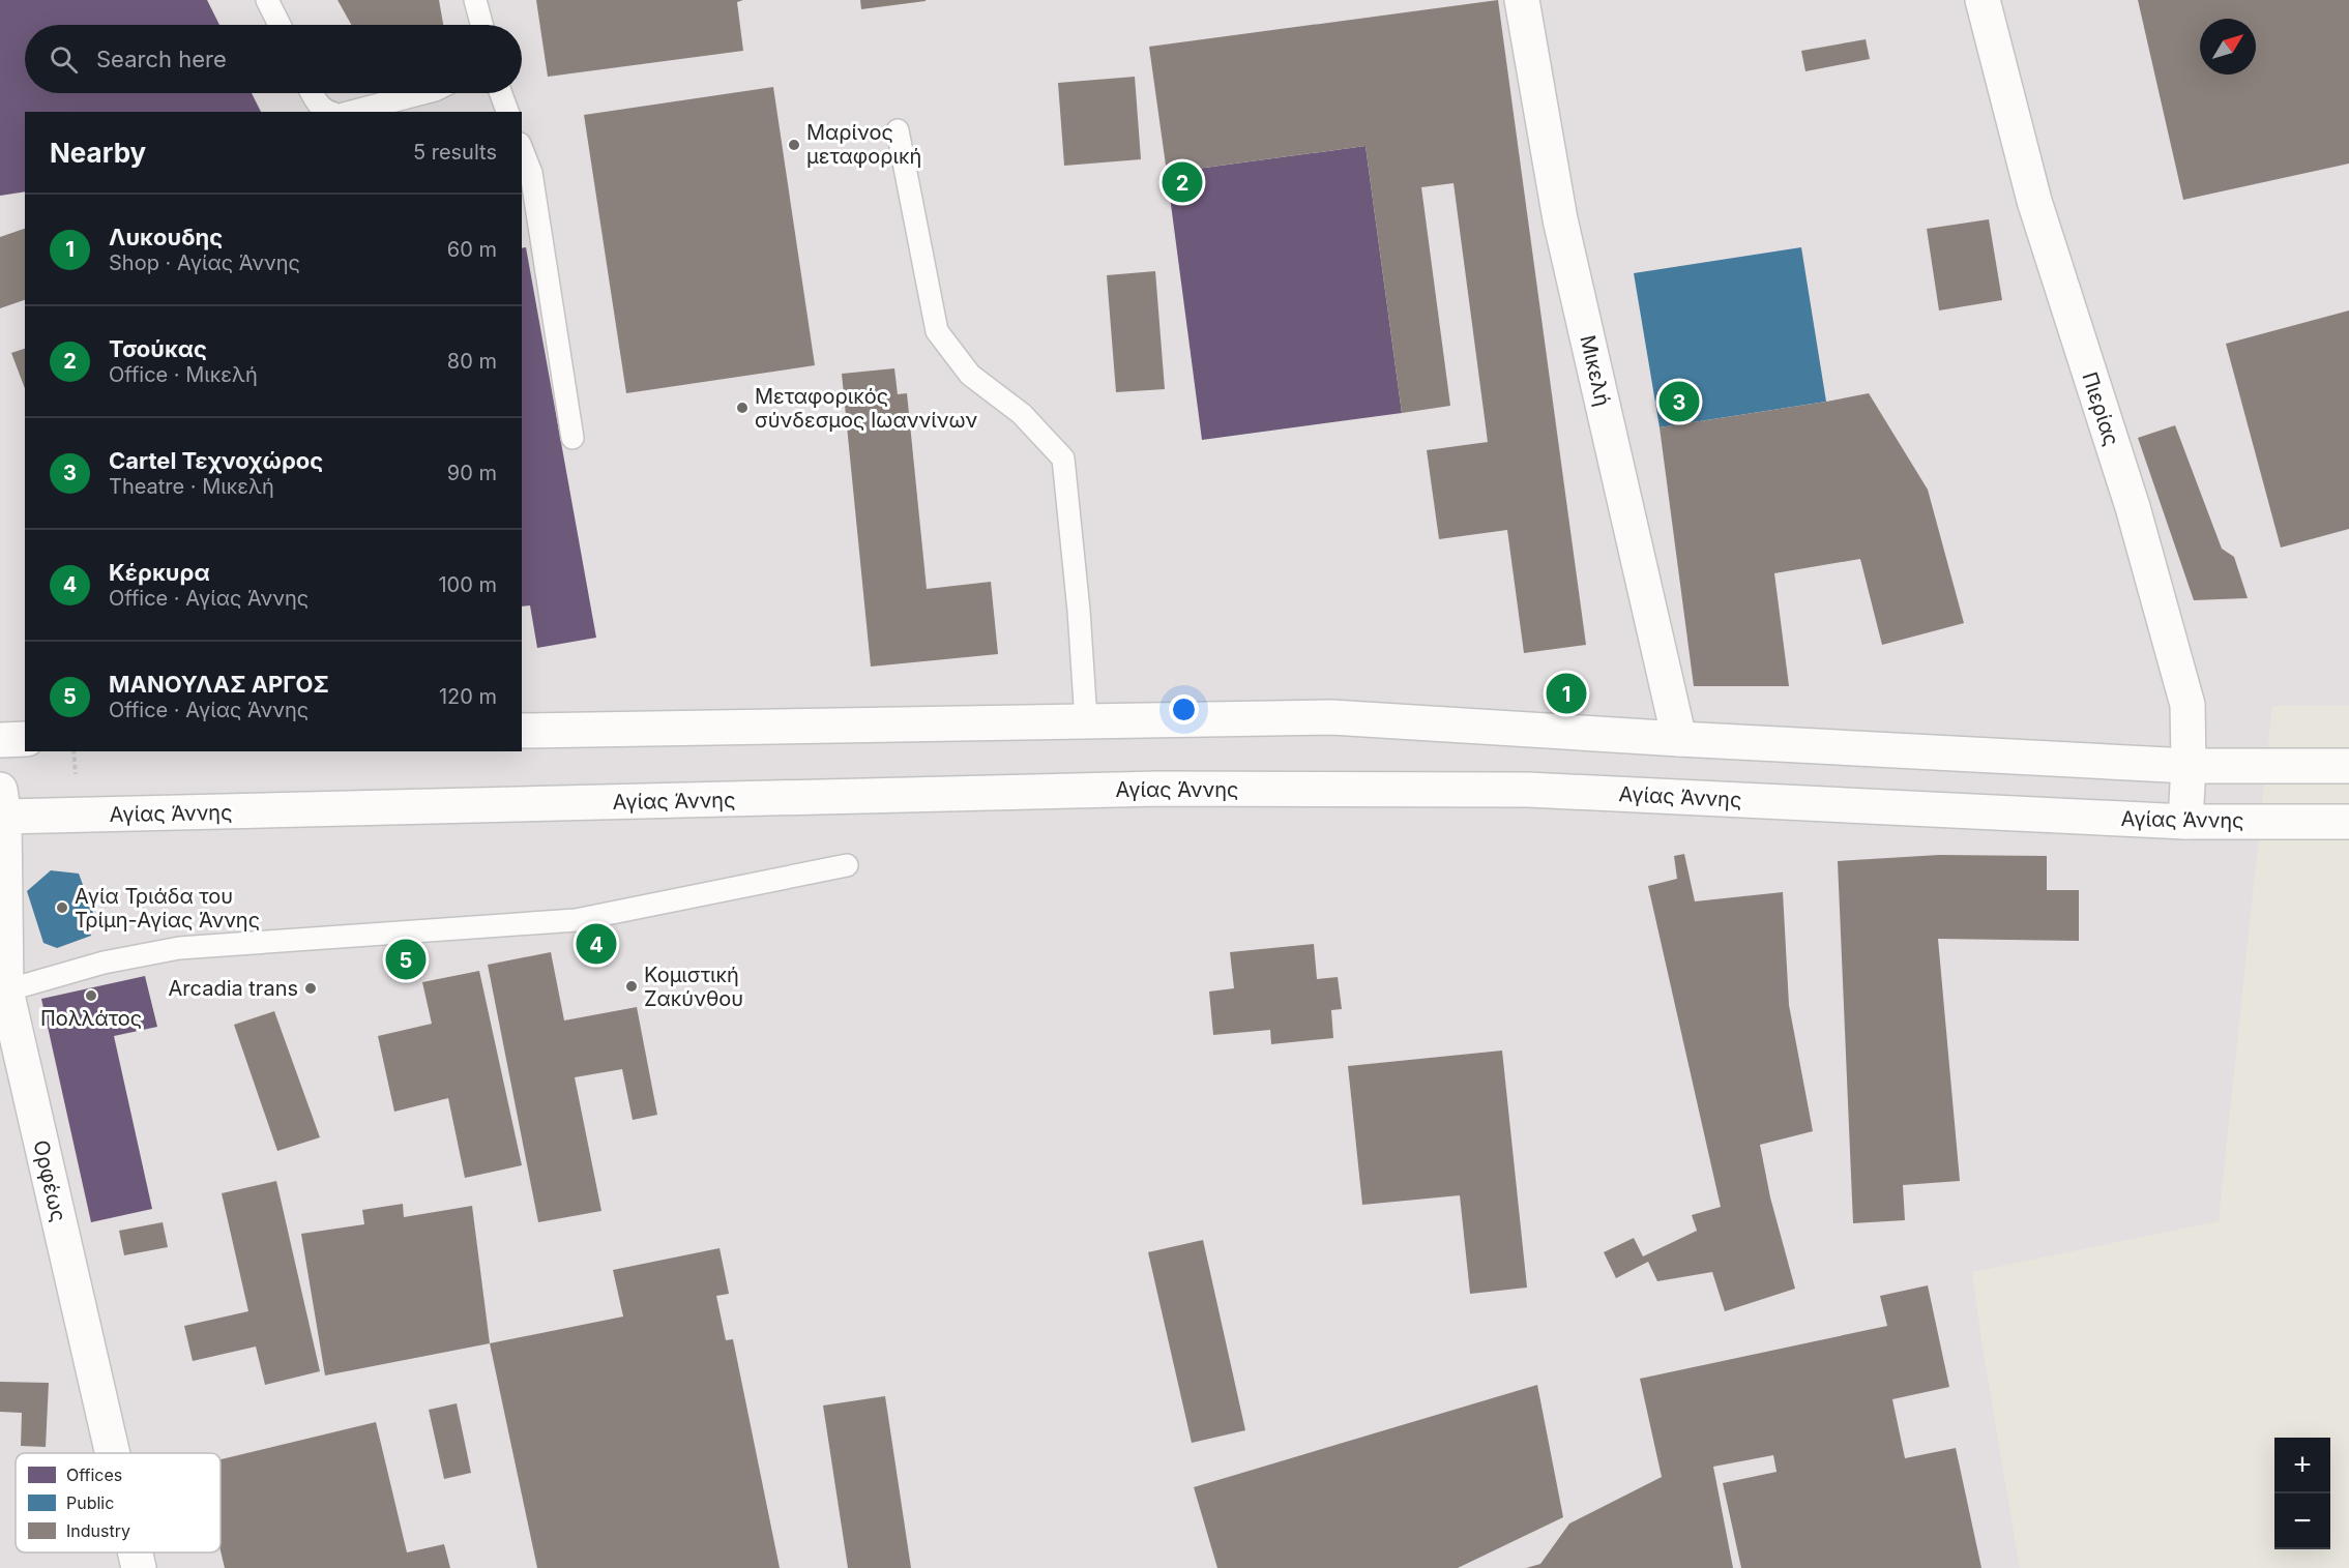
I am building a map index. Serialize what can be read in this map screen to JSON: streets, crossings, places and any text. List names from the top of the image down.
{
  "streets": {
    "street": [
      "Μικελή",
      "Πιερίας",
      "Αγίας Άννης",
      "Ορφέως"
    ]
  },
  "crossings": [
    ["Πιερίας", "Αγίας Άννης"],
    ["Αγίας Άννης", "Ορφέως"]
  ],
  "places": [
    "Μαρίνος μεταφορική",
    "Μεταφορικός σύνδεσμος Ιωαννίνων",
    "Αγία Τριάδα του Τρίμη-Αγίας Άννης",
    "Κομιστική Ζακύνθου",
    "Arcadia trans",
    "Πολλάτος"
  ],
  "legend": ["Offices", "Public", "Industry"],
  "north": "top right",
  "page": {
    "search": "Search here",
    "heading": ["Nearby", "5 results"],
    "pins": [
      "2",
      "3",
      "1",
      "4",
      "5"
    ],
    "list": [
      {
        "mark": "1",
        "name": "Λυκουδης",
        "note": "Shop · Αγίας Άννης",
        "value": "60 m"
      },
      {
        "mark": "2",
        "name": "Τσούκας",
        "note": "Office · Μικελή",
        "value": "80 m"
      },
      {
        "mark": "3",
        "name": "Cartel Τεχνοχώρος",
        "note": "Theatre · Μικελή",
        "value": "90 m"
      },
      {
        "mark": "4",
        "name": "Κέρκυρα",
        "note": "Office · Αγίας Άννης",
        "value": "100 m"
      },
      {
        "mark": "5",
        "name": "ΜΑΝΟΥΛΑΣ ΑΡΓΟΣ",
        "note": "Office · Αγίας Άννης",
        "value": "120 m"
      }
    ],
    "map_buttons": ["+", "−"]
  }
}
